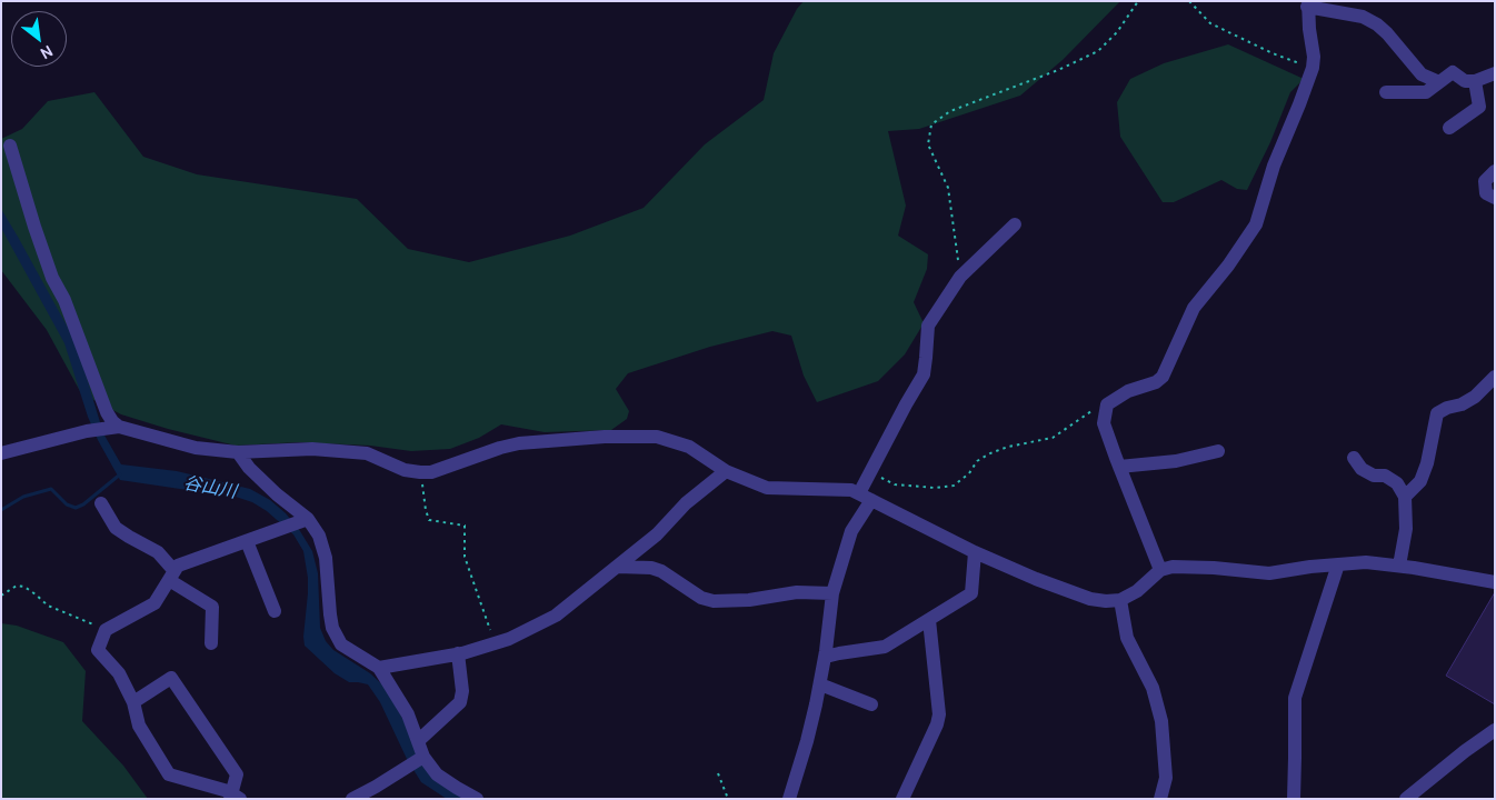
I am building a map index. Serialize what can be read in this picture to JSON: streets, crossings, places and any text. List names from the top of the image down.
{
  "water": ["谷山川"],
  "north": "bottom right"
}
